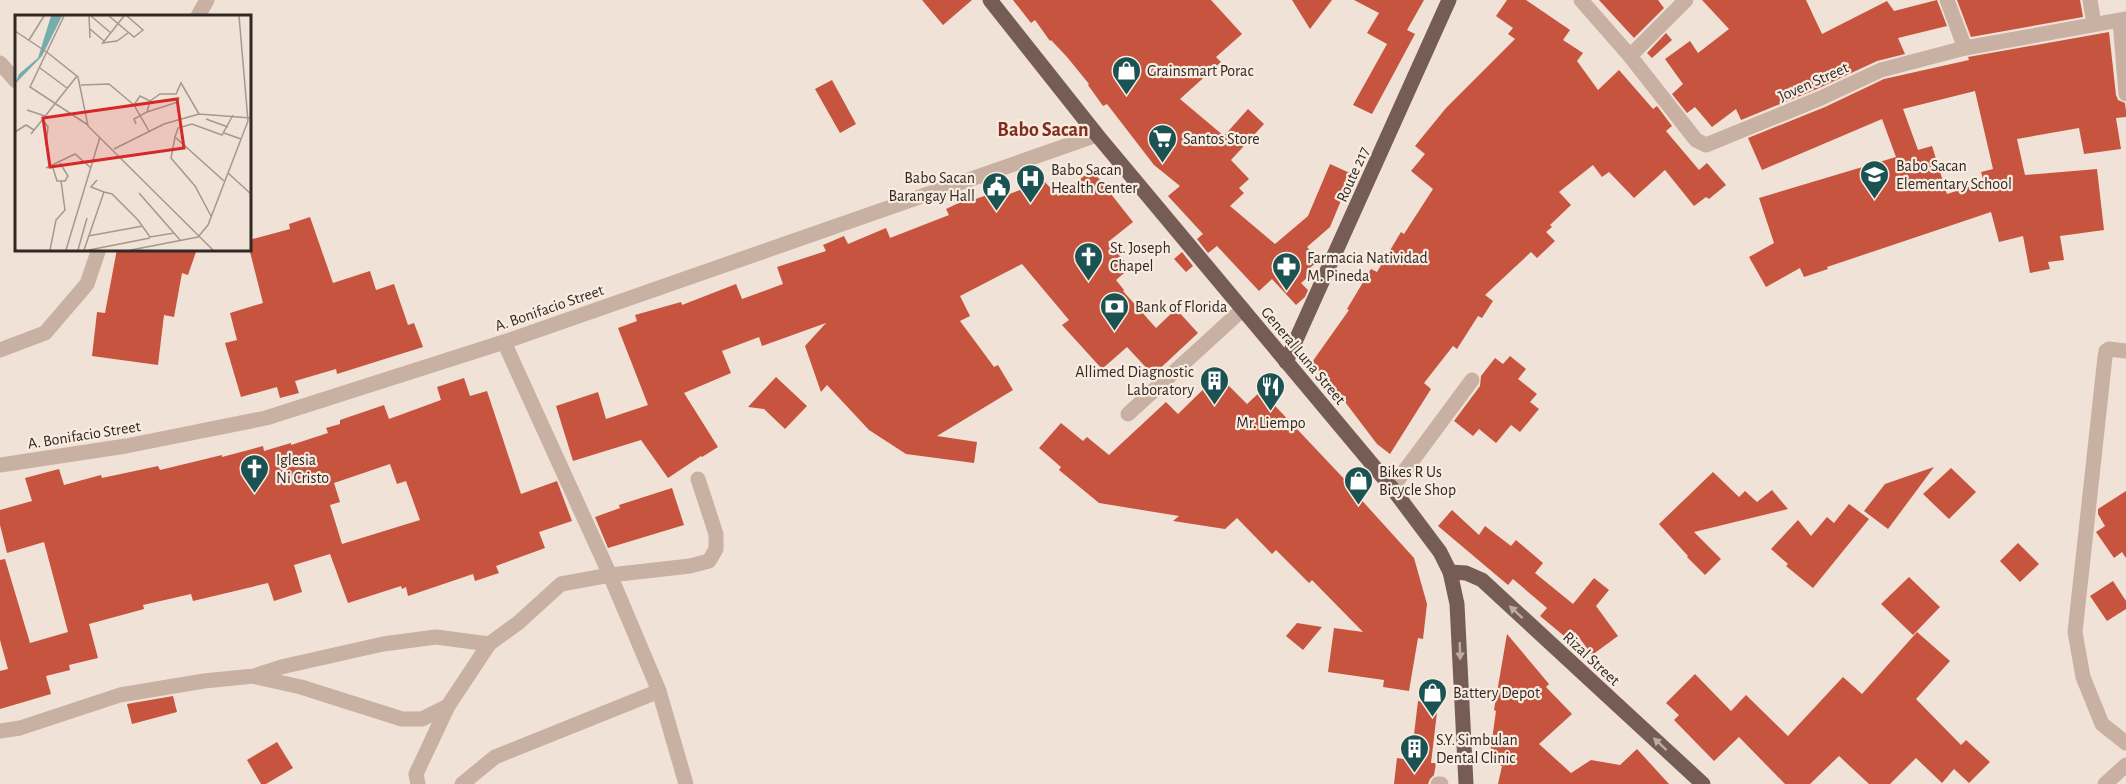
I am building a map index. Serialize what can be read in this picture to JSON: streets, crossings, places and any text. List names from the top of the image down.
{
  "streets": {
    "main road": ["Route 217", "General Luna Street", "Rizal Street"],
    "street": ["Joven Street", "A. Bonifacio Street"]
  },
  "crossings": [
    ["Route 217", "General Luna Street"],
    ["A. Bonifacio Street", "General Luna Street"],
    ["General Luna Street", "Rizal Street"]
  ],
  "one_way": ["Rizal Street"],
  "districts": ["Babo Sacan"],
  "places": {
    "shop": ["Grainsmart Porac", "Bikes R Us Bicycle Shop", "Battery Depot"],
    "supermarket": ["Santos Store"],
    "school or university": ["Babo Sacan Elementary School"],
    "hospital": ["Babo Sacan Health Center"],
    "public building": ["Babo Sacan Barangay Hall"],
    "church": ["St. Joseph Chapel", "Iglesia Ni Cristo"],
    "pharmacy": ["Farmacia Natividad M. Pineda"],
    "bank": ["Bank of Florida"],
    "building": ["Allimed Diagnostic Laboratory", "S.Y. Simbulan Dental Clinic"],
    "restaurant": ["Mr. Liempo"]
  }
}
